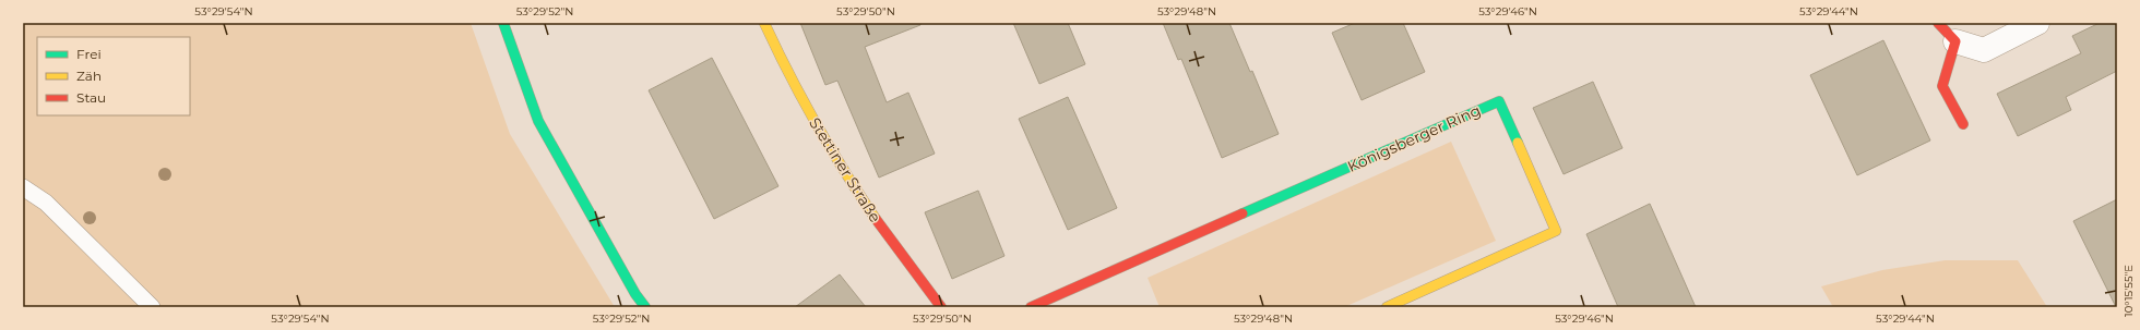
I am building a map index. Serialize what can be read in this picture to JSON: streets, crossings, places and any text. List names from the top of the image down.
{
  "streets": {
    "street": ["Königsberger Ring", "Stettiner Straße"]
  },
  "legend": ["Frei", "Zäh", "Stau"],
  "coordinates": [
    "53°29'54\"N",
    "53°29'52\"N",
    "53°29'50\"N",
    "53°29'48\"N",
    "53°29'46\"N",
    "53°29'44\"N",
    "10°15'55\"E"
  ]
}
